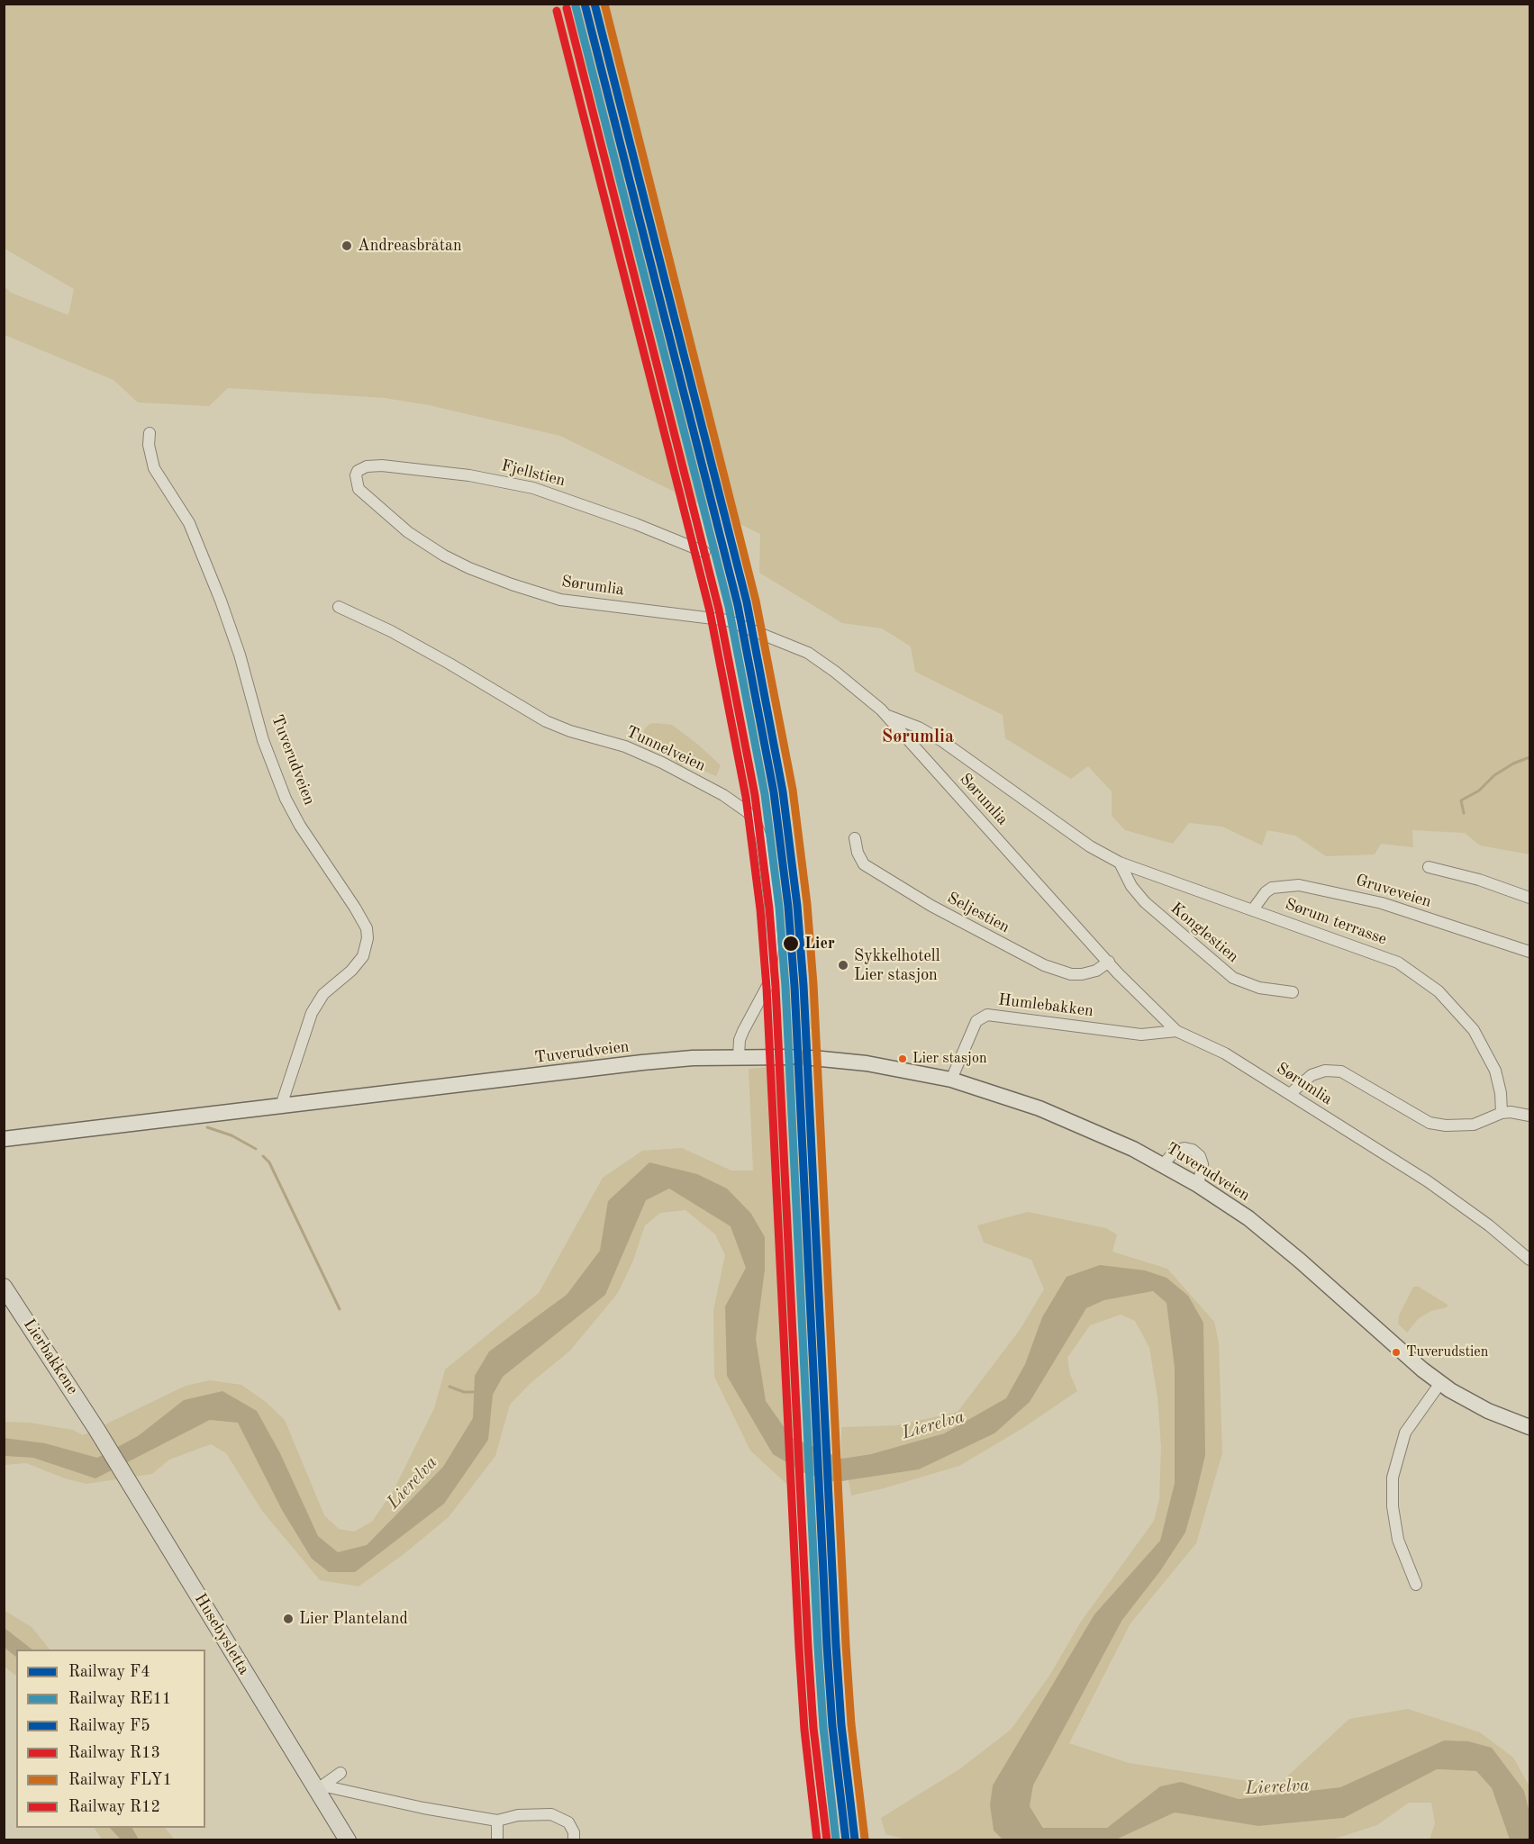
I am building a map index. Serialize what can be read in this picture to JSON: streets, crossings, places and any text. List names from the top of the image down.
{
  "streets": {
    "main road": ["Tuverudveien", "Lierbakkene", "Husebysletta"],
    "street": [
      "Fjellstien",
      "Sørumlia",
      "Tunnelveien",
      "Gruveveien",
      "Seljestien",
      "Sørum terrasse",
      "Konglestien",
      "Humlebakken"
    ]
  },
  "crossings": [
    ["Fjellstien", "Sørumlia"],
    ["Sørumlia", "Seljestien"],
    ["Sørumlia", "Sørum terrasse"],
    ["Sørumlia", "Humlebakken"],
    ["Tunnelveien", "Tuverudveien"],
    ["Tuverudveien", "Humlebakken"],
    ["Gruveveien", "Sørum terrasse"],
    ["Sørum terrasse", "Konglestien"],
    ["Lierbakkene", "Husebysletta"]
  ],
  "districts": ["Sørumlia"],
  "water": ["Lierelva"],
  "places": [
    "Andreasbråtan",
    "Lier",
    "Sykkelhotell Lier stasjon",
    "Lier stasjon",
    "Tuverudstien",
    "Lier Planteland"
  ],
  "lines": [
    "rail line F4",
    "rail line F5",
    "rail line FLY1",
    "rail line RE11",
    "rail line R13",
    "rail line R12"
  ],
  "legend": [
    "Railway F4",
    "Railway RE11",
    "Railway F5",
    "Railway R13",
    "Railway FLY1",
    "Railway R12"
  ]
}
